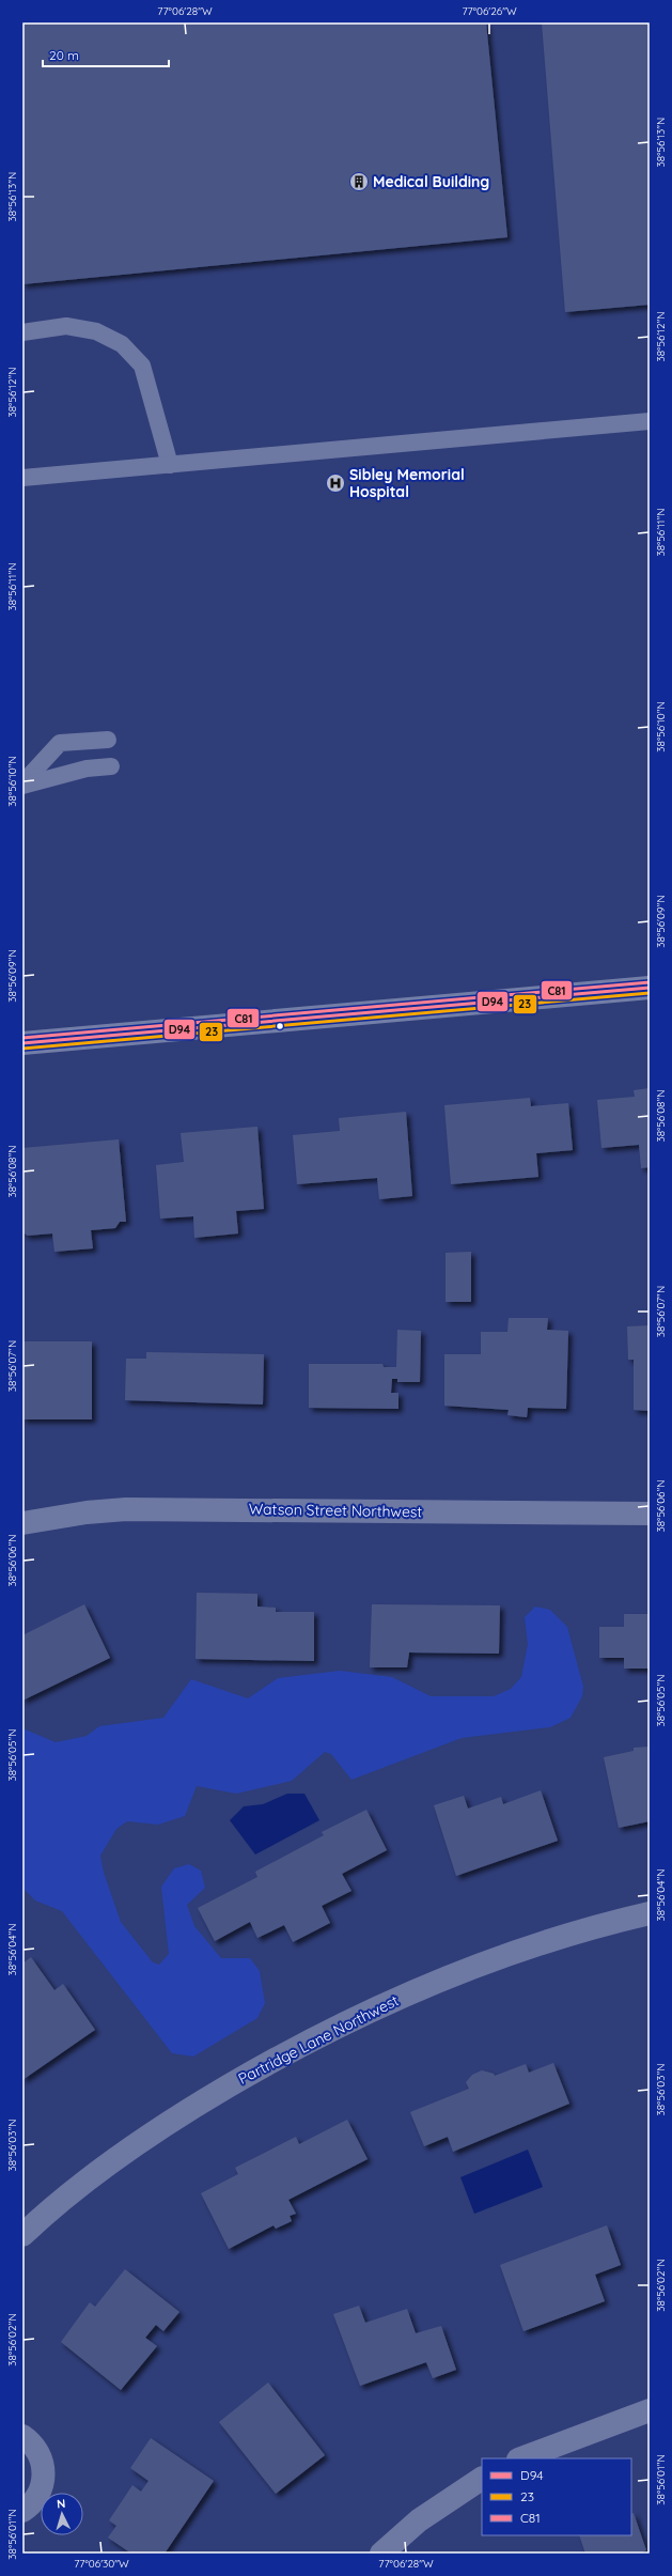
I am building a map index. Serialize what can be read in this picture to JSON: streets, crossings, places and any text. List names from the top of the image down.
{
  "streets": {
    "street": ["Watson Street Northwest", "Partridge Lane Northwest"]
  },
  "places": {
    "building": ["Medical Building"],
    "hospital": ["Sibley Memorial Hospital"]
  },
  "lines": ["transit line C81", "transit line D94", "transit line 23"],
  "legend": ["D94", "23", "C81"],
  "scale_bar": "20 m",
  "north": "top",
  "coordinates": [
    "77°06'28\"W",
    "77°06'26\"W",
    "38°56'13\"N",
    "38°56'12\"N",
    "38°56'11\"N",
    "38°56'10\"N",
    "38°56'09\"N",
    "38°56'08\"N",
    "38°56'07\"N",
    "38°56'06\"N",
    "38°56'05\"N",
    "38°56'04\"N",
    "38°56'03\"N",
    "38°56'02\"N",
    "38°56'01\"N",
    "77°06'30\"W"
  ]
}
